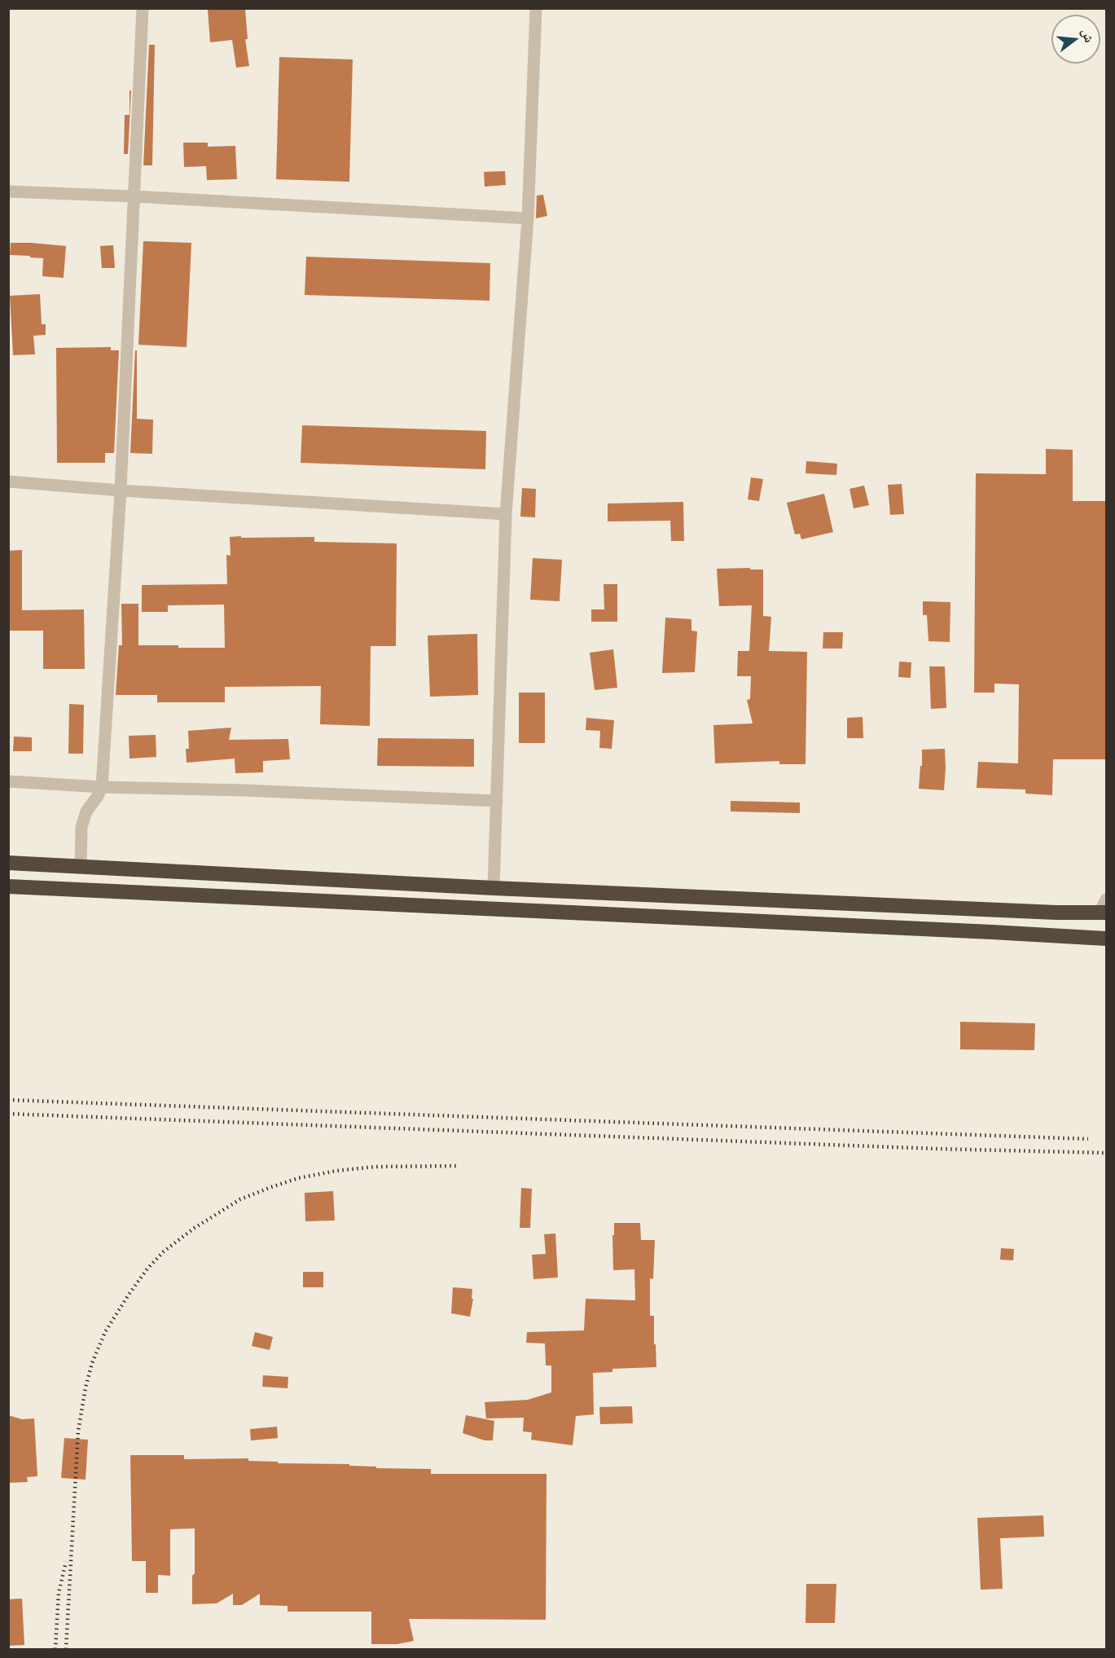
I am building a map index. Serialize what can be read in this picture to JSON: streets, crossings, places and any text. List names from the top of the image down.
{
  "north": "right"
}
